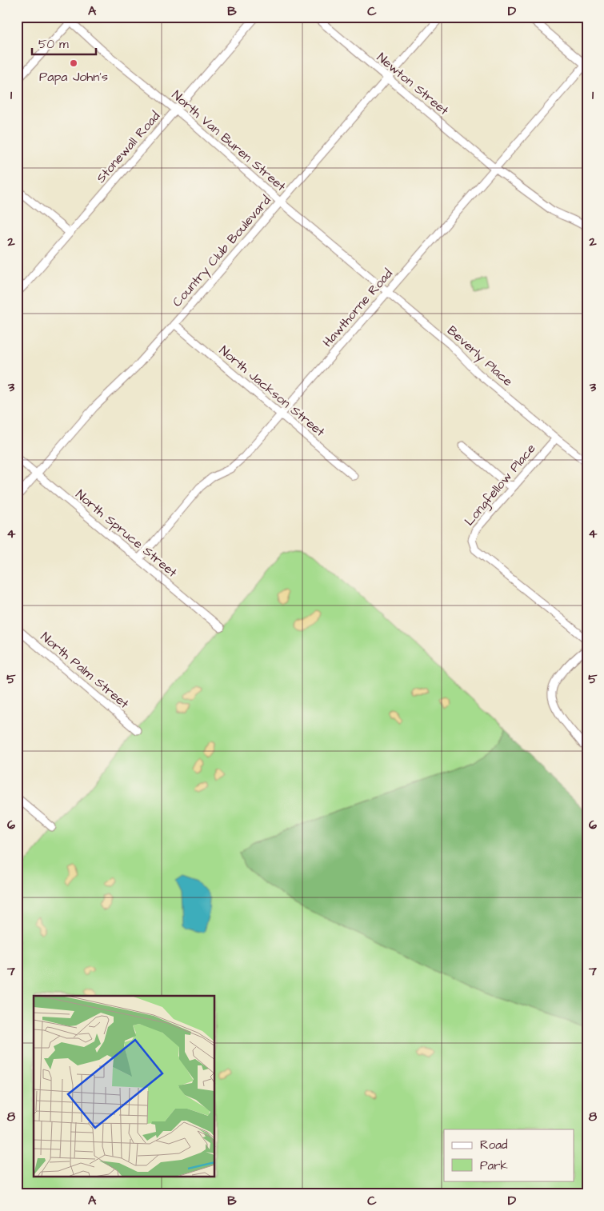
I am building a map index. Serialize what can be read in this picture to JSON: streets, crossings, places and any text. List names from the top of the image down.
{
  "streets": {
    "street": [
      "Newton Street",
      "North Van Buren Street",
      "Stonewall Road",
      "Country Club Boulevard",
      "Hawthorne Road",
      "Beverly Place",
      "North Jackson Street",
      "Longfellow Place",
      "North Spruce Street",
      "North Palm Street"
    ]
  },
  "crossings": [
    ["Newton Street", "Country Club Boulevard"],
    ["Newton Street", "Hawthorne Road"],
    ["North Van Buren Street", "Stonewall Road"],
    ["North Van Buren Street", "Country Club Boulevard"],
    ["North Van Buren Street", "Hawthorne Road"],
    ["North Van Buren Street", "Beverly Place"],
    ["Country Club Boulevard", "North Jackson Street"],
    ["Country Club Boulevard", "North Spruce Street"],
    ["Hawthorne Road", "Beverly Place"],
    ["Hawthorne Road", "North Jackson Street"],
    ["Hawthorne Road", "North Spruce Street"],
    ["Beverly Place", "Longfellow Place"]
  ],
  "places": ["Papa John's"],
  "legend": ["Road", "Park"],
  "scale_bar": "50 m",
  "grid": {
    "columns": [
      "A",
      "B",
      "C",
      "D"
    ],
    "rows": [
      "1",
      "2",
      "3",
      "4",
      "5",
      "6",
      "7",
      "8"
    ]
  }
}
